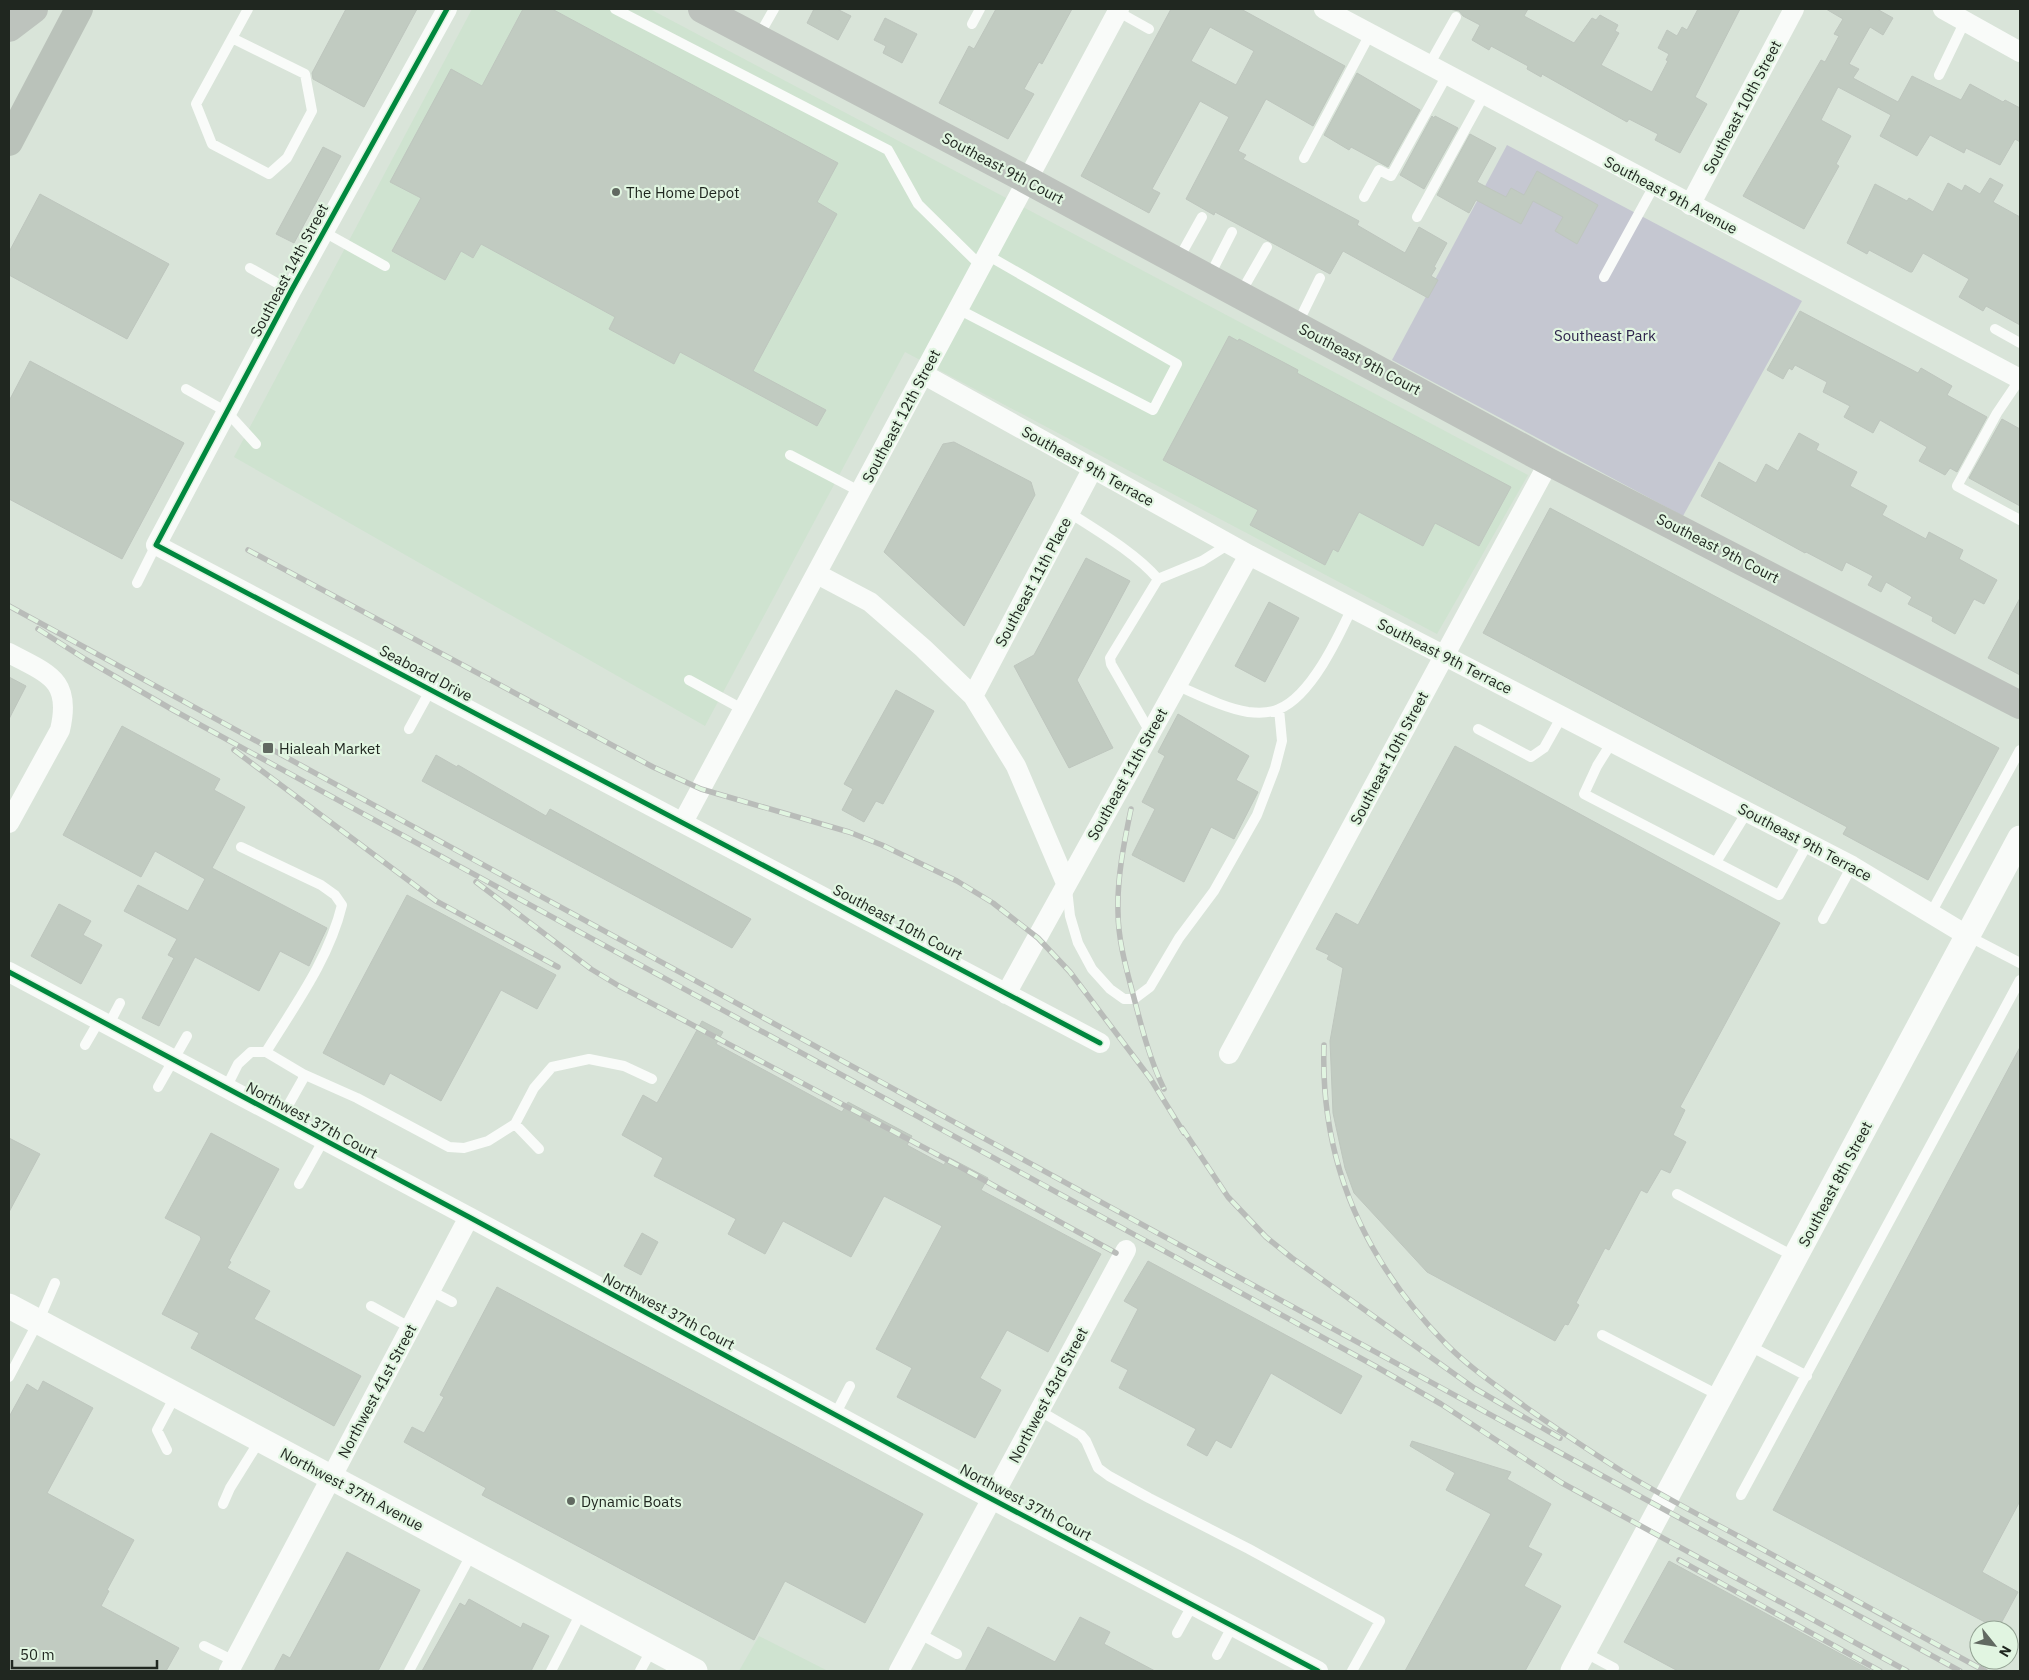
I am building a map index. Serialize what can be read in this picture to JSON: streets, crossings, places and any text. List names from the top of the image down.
{
  "streets": {
    "main road": ["Southeast 9th Court"],
    "street": [
      "Southeast 10th Street",
      "Southeast 9th Avenue",
      "Southeast 14th Street",
      "Southeast 12th Street",
      "Southeast 9th Terrace",
      "Southeast 11th Place",
      "Seaboard Drive",
      "Southeast 11th Street",
      "Southeast 10th Court",
      "Northwest 37th Court",
      "Southeast 8th Street",
      "Northwest 41st Street",
      "Northwest 43rd Street",
      "Northwest 37th Avenue"
    ]
  },
  "crossings": [
    ["Southeast 10th Street", "Southeast 9th Court"],
    ["Southeast 10th Street", "Southeast 9th Avenue"],
    ["Southeast 10th Street", "Southeast 9th Terrace"],
    ["Southeast 9th Court", "Southeast 12th Street"],
    ["Southeast 14th Street", "Seaboard Drive"],
    ["Southeast 12th Street", "Southeast 9th Terrace"],
    ["Southeast 12th Street", "Seaboard Drive"],
    ["Southeast 12th Street", "Southeast 10th Court"],
    ["Southeast 9th Terrace", "Southeast 11th Place"],
    ["Southeast 9th Terrace", "Southeast 11th Street"],
    ["Southeast 9th Terrace", "Southeast 8th Street"],
    ["Seaboard Drive", "Southeast 10th Court"],
    ["Southeast 11th Street", "Southeast 10th Court"],
    ["Northwest 37th Court", "Northwest 41st Street"],
    ["Northwest 37th Court", "Northwest 43rd Street"],
    ["Northwest 41st Street", "Northwest 37th Avenue"]
  ],
  "parks": ["Southeast Park"],
  "places": {
    "other": ["The Home Depot", "Dynamic Boats"],
    "transit": ["Hialeah Market"]
  },
  "scale_bar": "50 m",
  "north": "bottom right"
}
